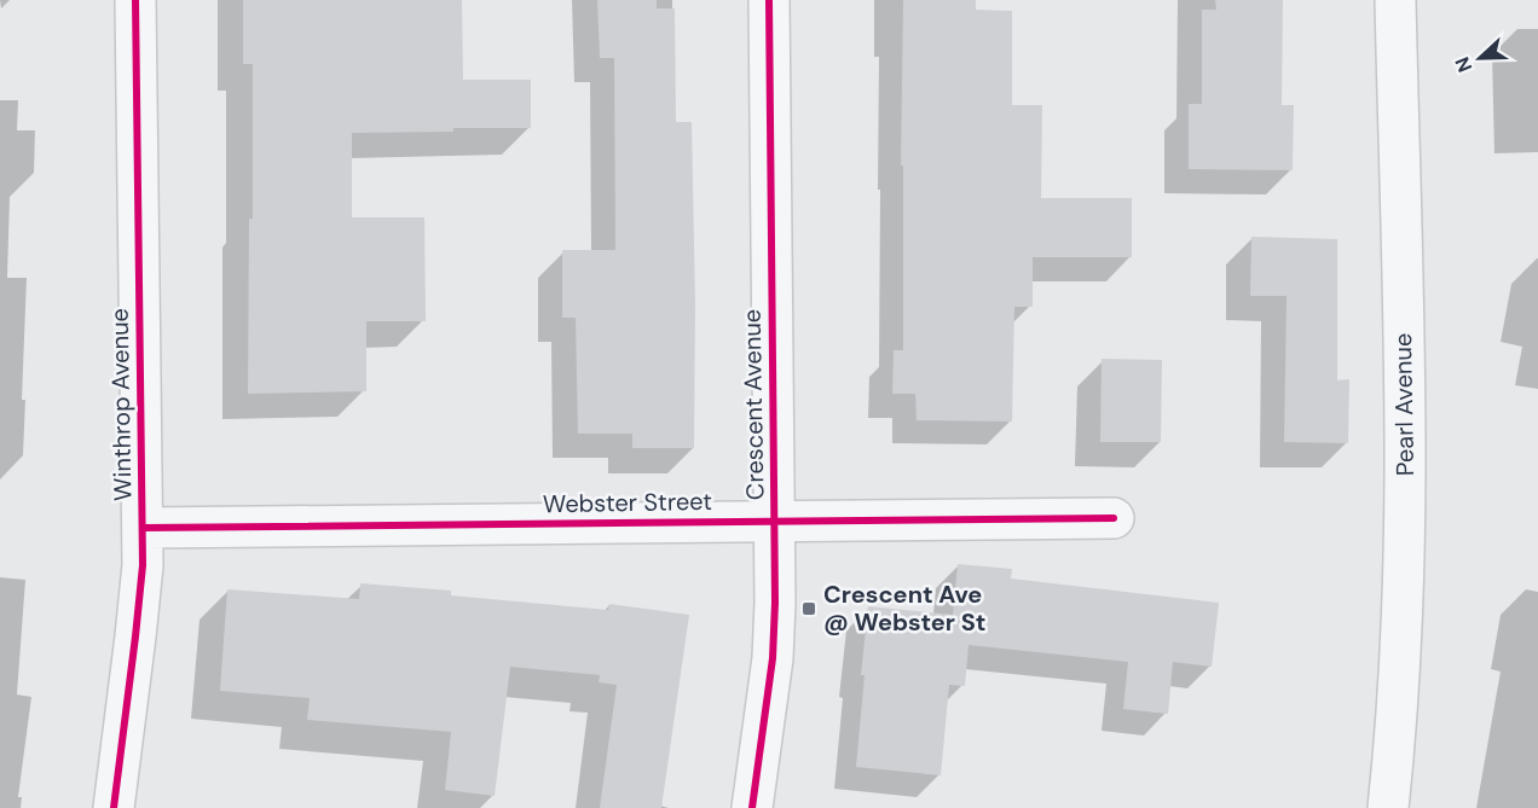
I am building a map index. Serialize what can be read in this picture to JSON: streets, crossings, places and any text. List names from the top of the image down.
{
  "streets": {
    "street": [
      "Winthrop Avenue",
      "Crescent Avenue",
      "Pearl Avenue",
      "Webster Street"
    ]
  },
  "crossings": [
    ["Winthrop Avenue", "Webster Street"],
    ["Crescent Avenue", "Webster Street"]
  ],
  "places": {
    "transit": ["Crescent Ave @ Webster St"]
  },
  "north": "left"
}
